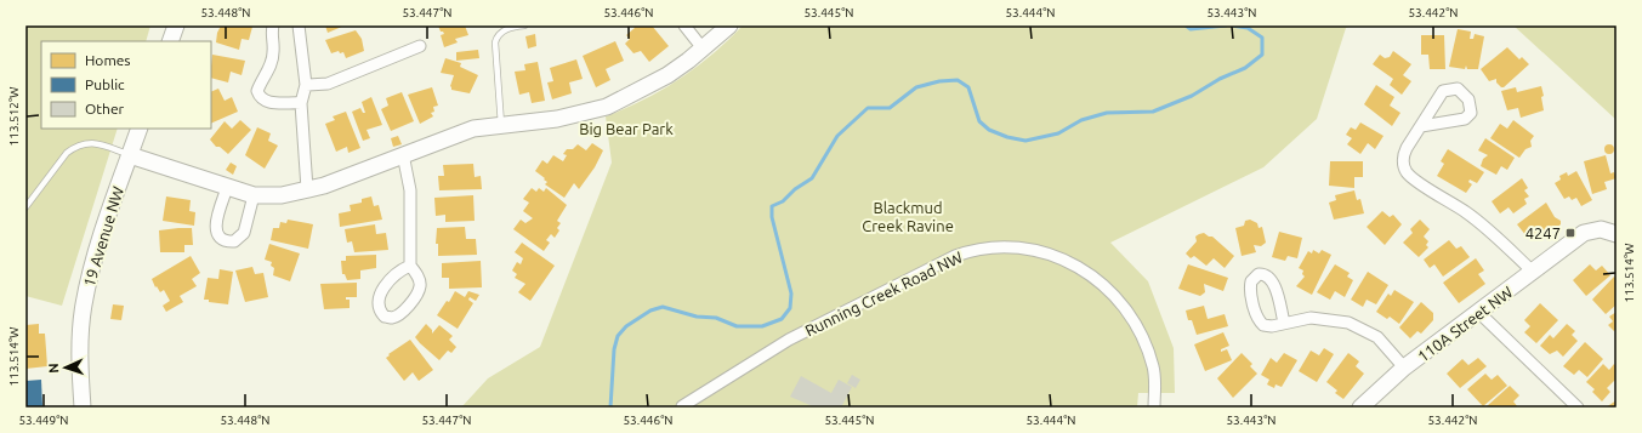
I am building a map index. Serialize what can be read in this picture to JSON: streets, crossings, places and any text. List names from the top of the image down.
{
  "streets": {
    "street": ["19 Avenue NW", "Running Creek Road NW", "110A Street NW"]
  },
  "parks": ["Big Bear Park", "Blackmud Creek Ravine"],
  "places": {
    "transit": ["4247"]
  },
  "legend": ["Homes", "Public", "Other"],
  "north": "left",
  "coordinates": [
    "53.448°N",
    "53.447°N",
    "53.446°N",
    "53.445°N",
    "53.444°N",
    "53.443°N",
    "53.442°N",
    "113.512°W",
    "113.514°W",
    "53.449°N"
  ]
}
